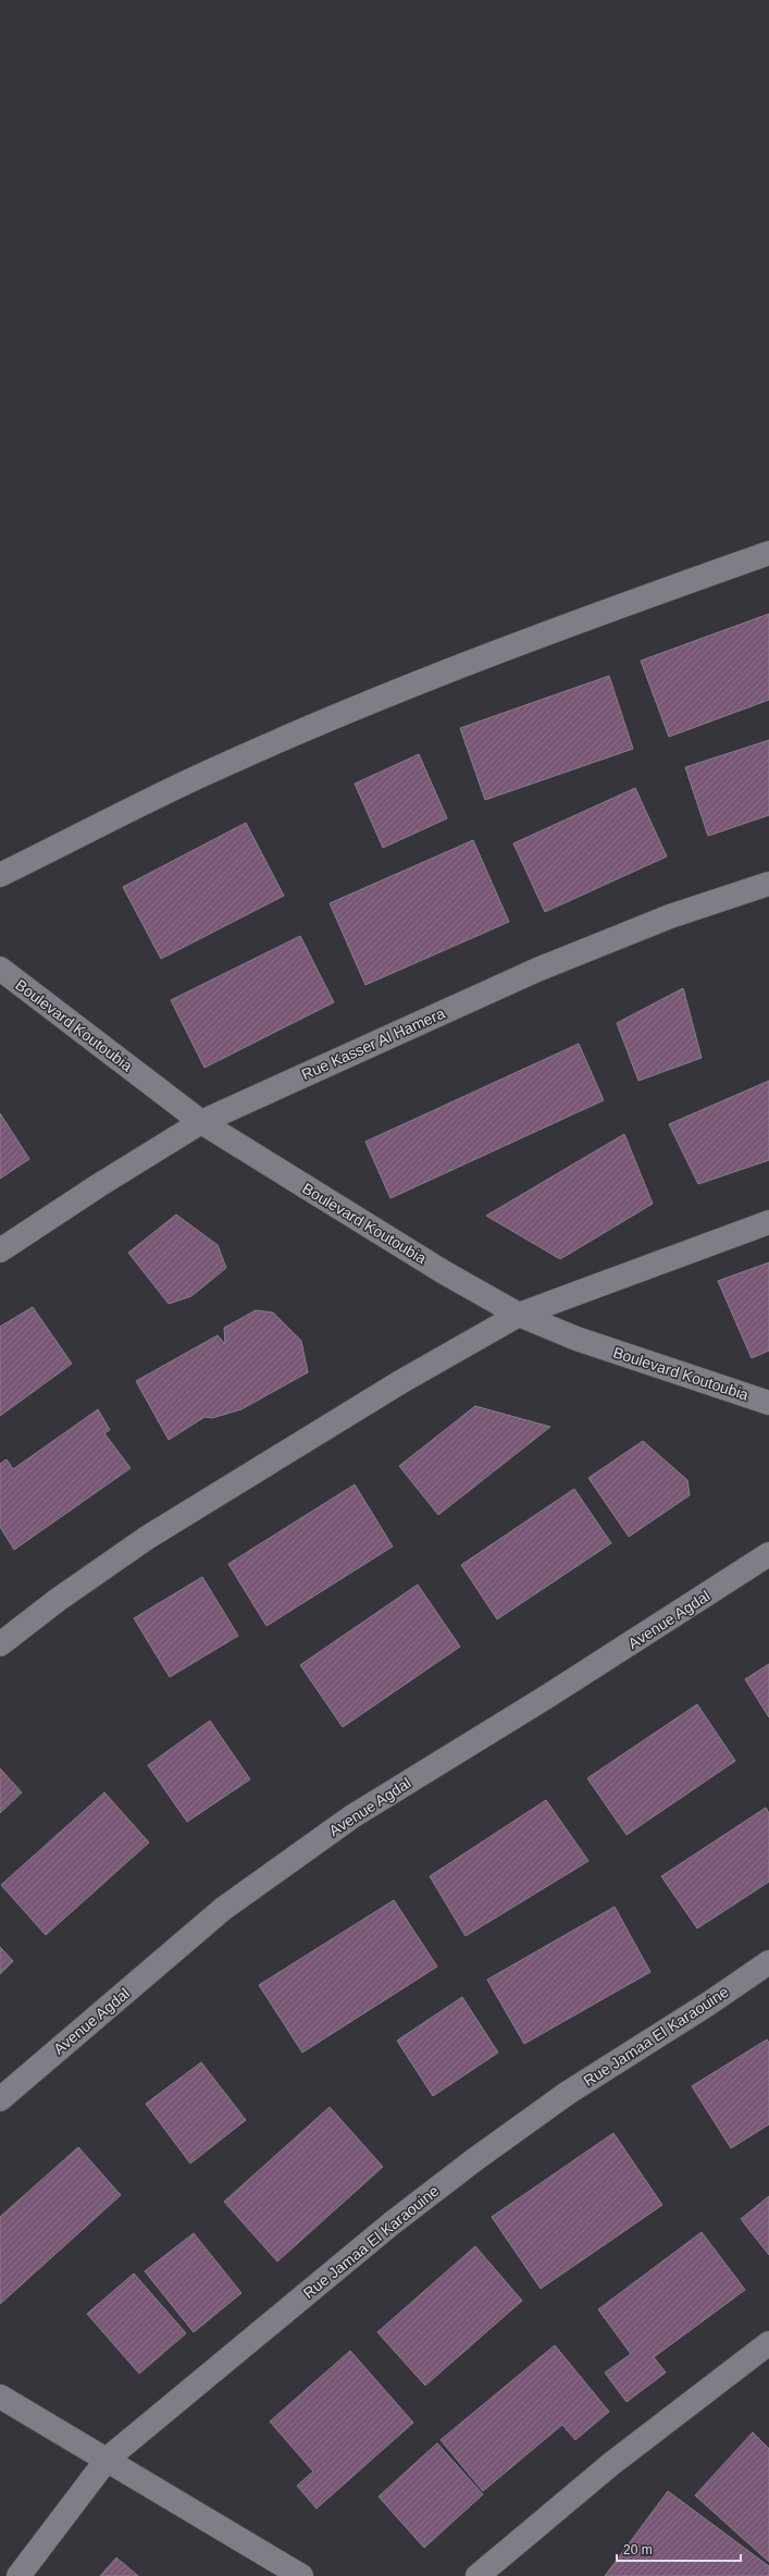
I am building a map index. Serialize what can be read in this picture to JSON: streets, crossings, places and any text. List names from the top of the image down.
{
  "streets": {
    "street": [
      "Boulevard Koutoubia",
      "Rue Kasser Al Hamera",
      "Avenue Agdal",
      "Rue Jamaa El Karaouine"
    ]
  },
  "crossings": [
    ["Boulevard Koutoubia", "Rue Kasser Al Hamera"]
  ],
  "scale_bar": "20 m"
}
